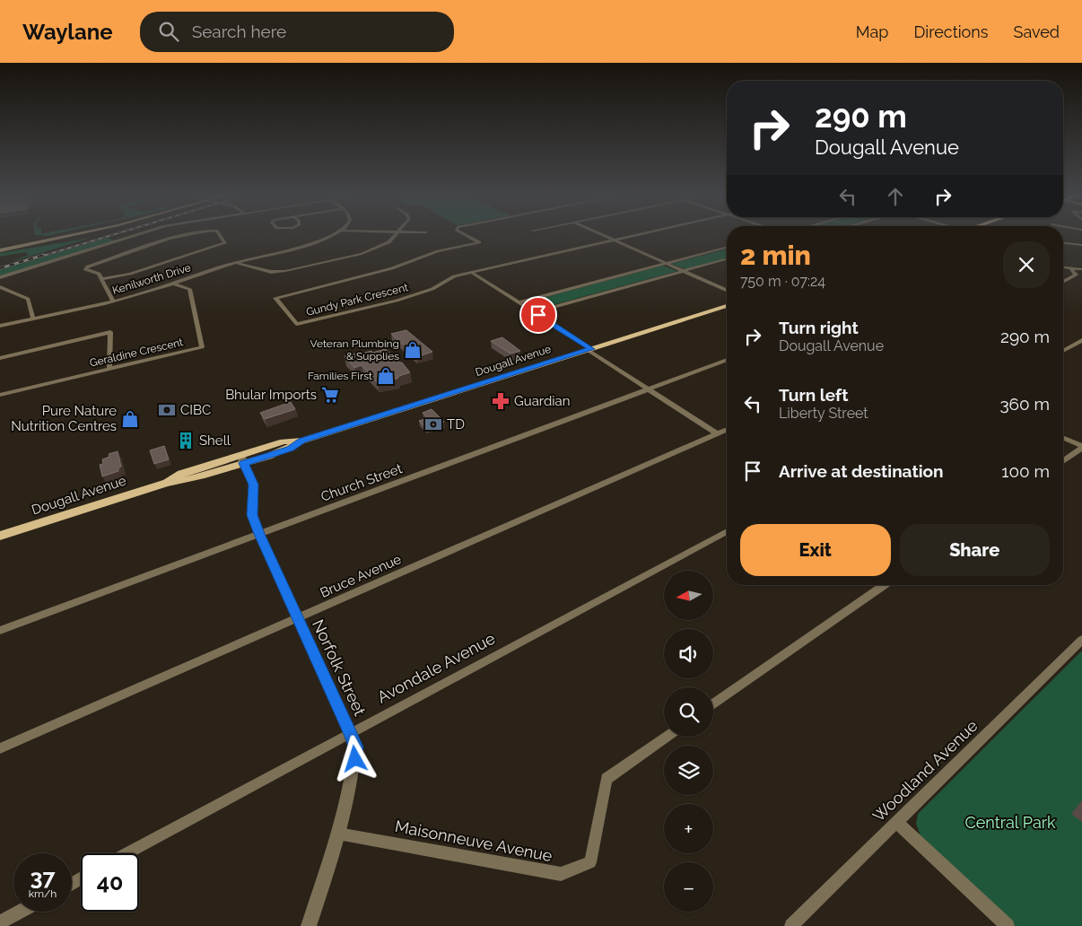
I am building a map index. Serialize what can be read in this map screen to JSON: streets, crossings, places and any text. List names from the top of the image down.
{
  "streets": {
    "main road": ["Dougall Avenue"],
    "street": [
      "Kenilworth Drive",
      "Gundy Park Crescent",
      "Geraldine Crescent",
      "Church Street",
      "Bruce Avenue",
      "Norfolk Street",
      "Avondale Avenue",
      "Woodland Avenue",
      "Maisonneuve Avenue"
    ]
  },
  "crossings": [
    ["Kenilworth Drive", "Geraldine Crescent"],
    ["Dougall Avenue", "Norfolk Street"],
    ["Church Street", "Norfolk Street"],
    ["Bruce Avenue", "Norfolk Street"],
    ["Norfolk Street", "Avondale Avenue"],
    ["Norfolk Street", "Maisonneuve Avenue"]
  ],
  "parks": ["Central Park"],
  "places": {
    "shop": ["Veteran Plumbing & Supplies", "Families First", "Pure Nature Nutrition Centres"],
    "supermarket": ["Bhular Imports"],
    "pharmacy": ["Guardian"],
    "bank": ["CIBC", "TD"],
    "building": ["Shell"]
  },
  "north": "left",
  "page": {
    "header": "Waylane",
    "search": "Search here",
    "nav": ["Map", "Directions", "Saved"],
    "turn": ["290 m", "Dougall Avenue"],
    "heading": ["2 min", "750 m · 07:24"],
    "list": [
      {
        "name": "Turn right",
        "note": "Dougall Avenue",
        "value": "290 m"
      },
      {
        "name": "Turn left",
        "note": "Liberty Street",
        "value": "360 m"
      },
      {
        "name": "Arrive at destination",
        "value": "100 m"
      }
    ],
    "buttons": ["Exit", "Share"],
    "map_buttons": ["+", "−"],
    "speed": "37 km/h",
    "limit": "40"
  }
}
